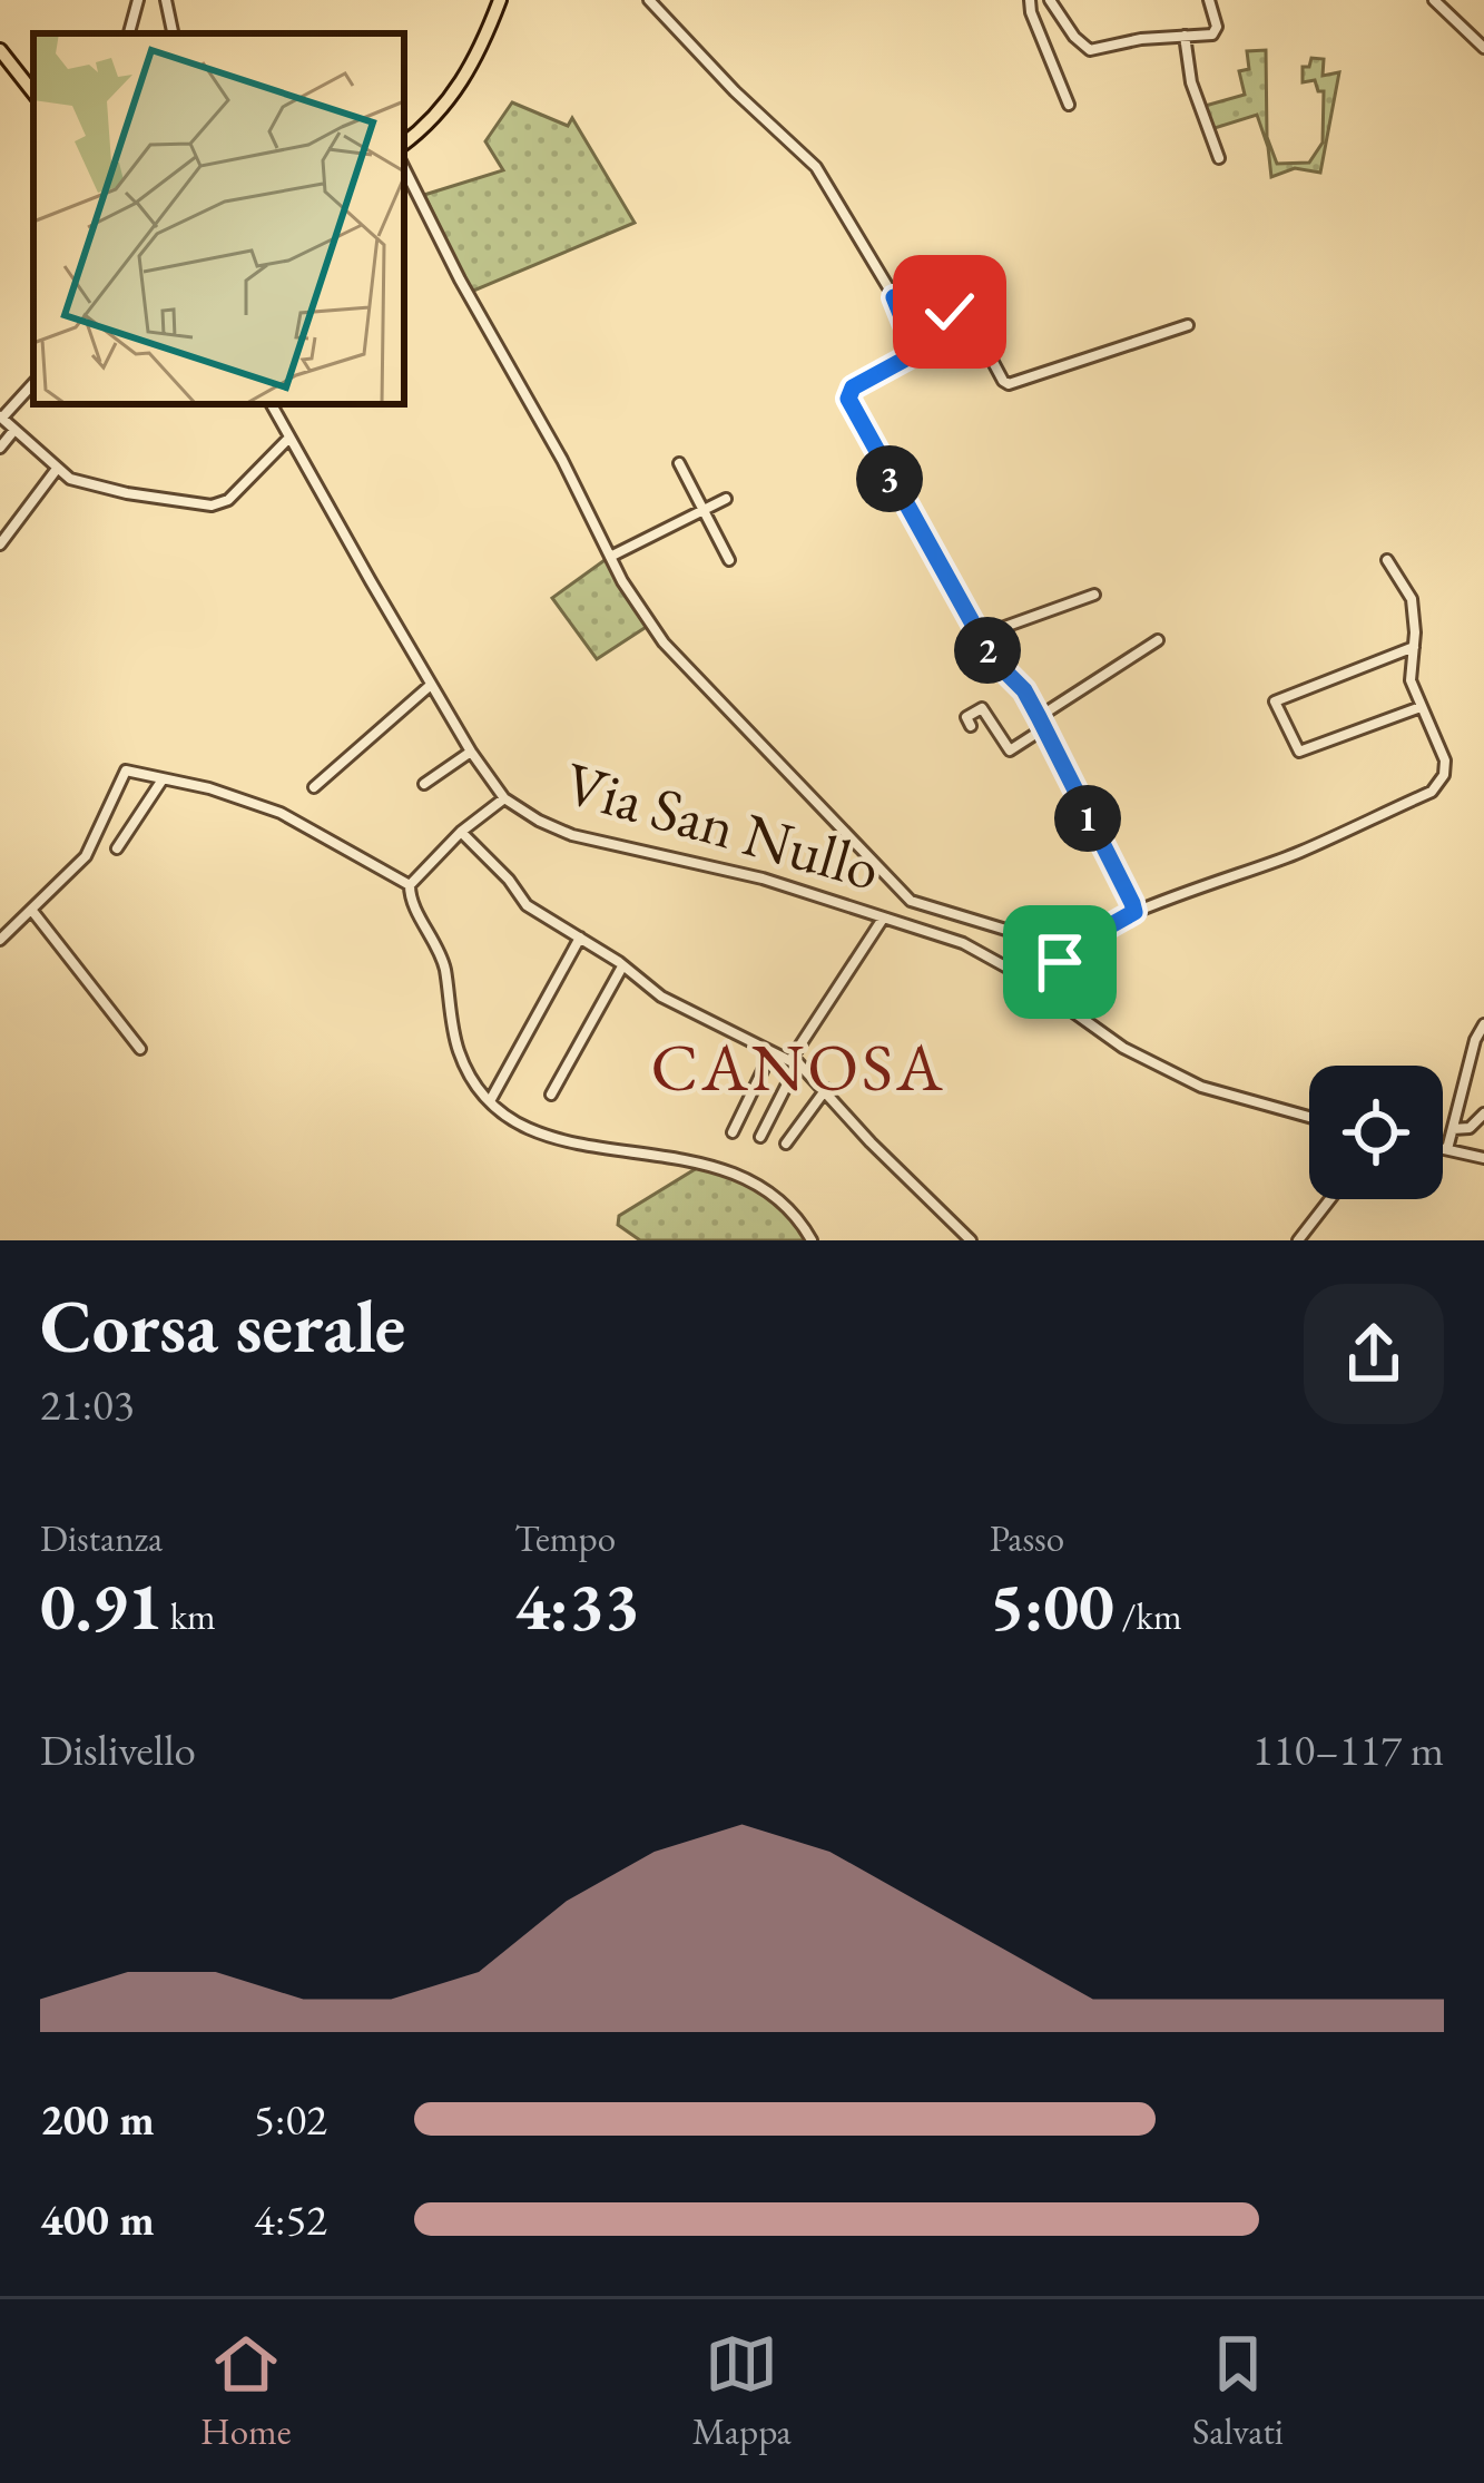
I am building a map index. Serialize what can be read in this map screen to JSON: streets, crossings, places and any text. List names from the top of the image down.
{
  "streets": {
    "street": ["Via San Nullo"]
  },
  "districts": ["CANOSA"],
  "page": {
    "pins": ["3", "2", "1"],
    "heading": ["Corsa serale", "21:03"],
    "stats": [
      ["Distanza", "0.91 km"],
      ["Tempo", "4:33"],
      ["Passo", "5:00 /km"]
    ],
    "chart": ["Dislivello", "110–117 m"],
    "list": [
      {
        "name": "200 m",
        "note": "5:02"
      },
      {
        "name": "400 m",
        "note": "4:52"
      }
    ],
    "tabs": ["Home", "Mappa", "Salvati"]
  }
}
